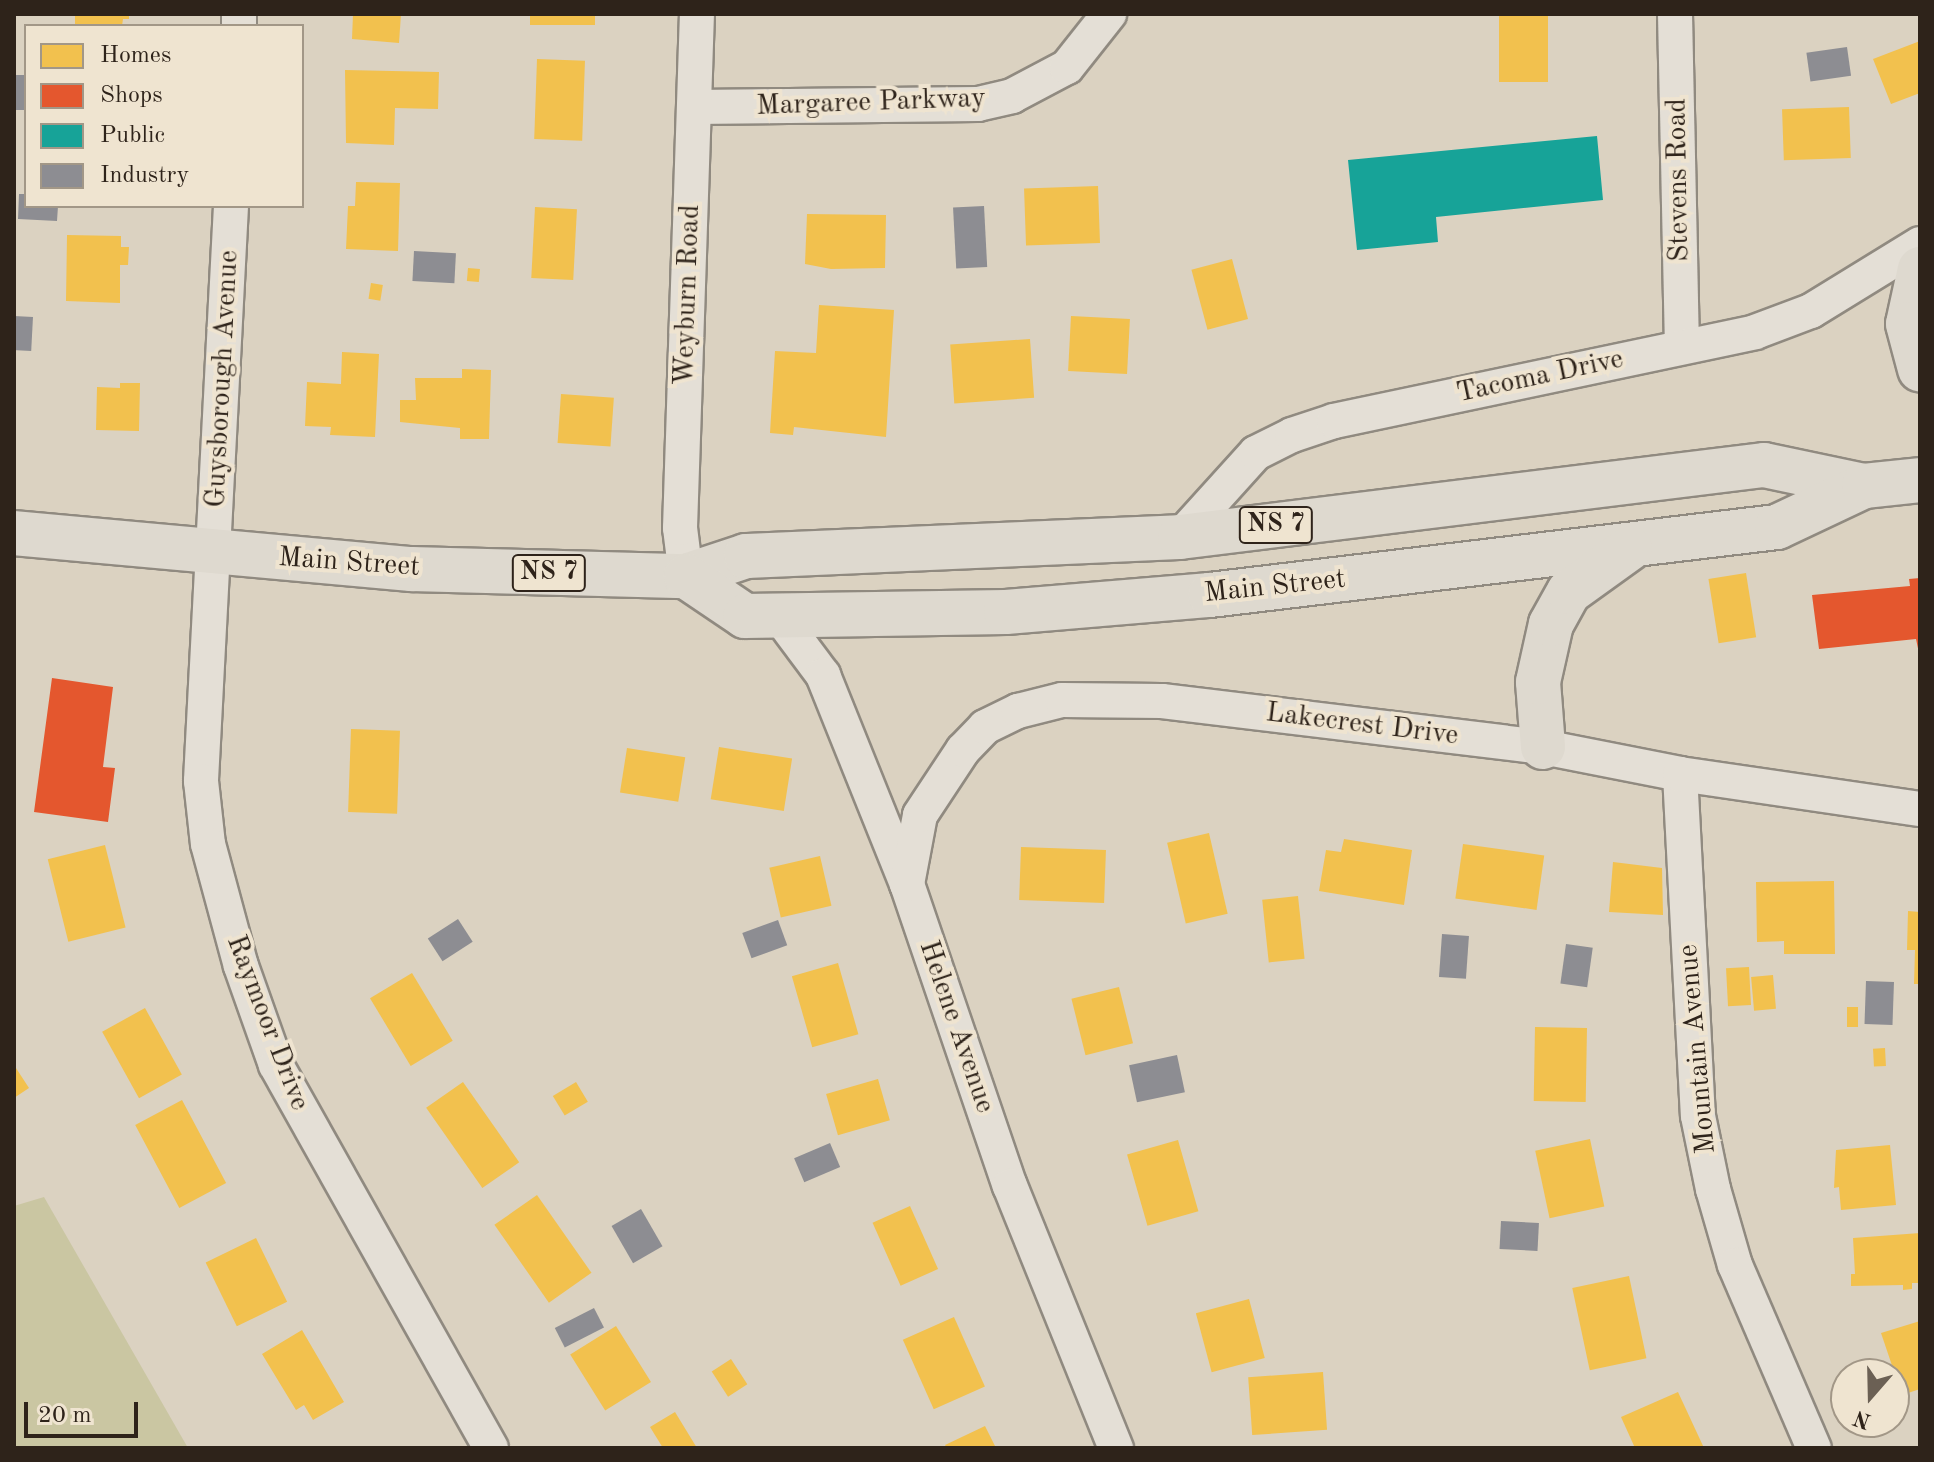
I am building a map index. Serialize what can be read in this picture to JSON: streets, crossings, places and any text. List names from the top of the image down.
{
  "streets": {
    "main road": ["NS 7", "Main Street"],
    "street": [
      "Margaree Parkway",
      "Stevens Road",
      "Weyburn Road",
      "Tacoma Drive",
      "Guysborough Avenue",
      "Lakecrest Drive",
      "Raymoor Drive",
      "Helene Avenue",
      "Mountain Avenue"
    ]
  },
  "crossings": [
    ["Margaree Parkway", "Weyburn Road"],
    ["Stevens Road", "Tacoma Drive"],
    ["Weyburn Road", "Main Street"],
    ["Tacoma Drive", "Main Street"],
    ["Guysborough Avenue", "Main Street"],
    ["Guysborough Avenue", "Raymoor Drive"],
    ["Main Street", "Raymoor Drive"],
    ["Main Street", "Helene Avenue"],
    ["Lakecrest Drive", "Helene Avenue"],
    ["Lakecrest Drive", "Mountain Avenue"]
  ],
  "legend": [
    "Homes",
    "Shops",
    "Public",
    "Industry"
  ],
  "scale_bar": "20 m",
  "north": "bottom"
}
